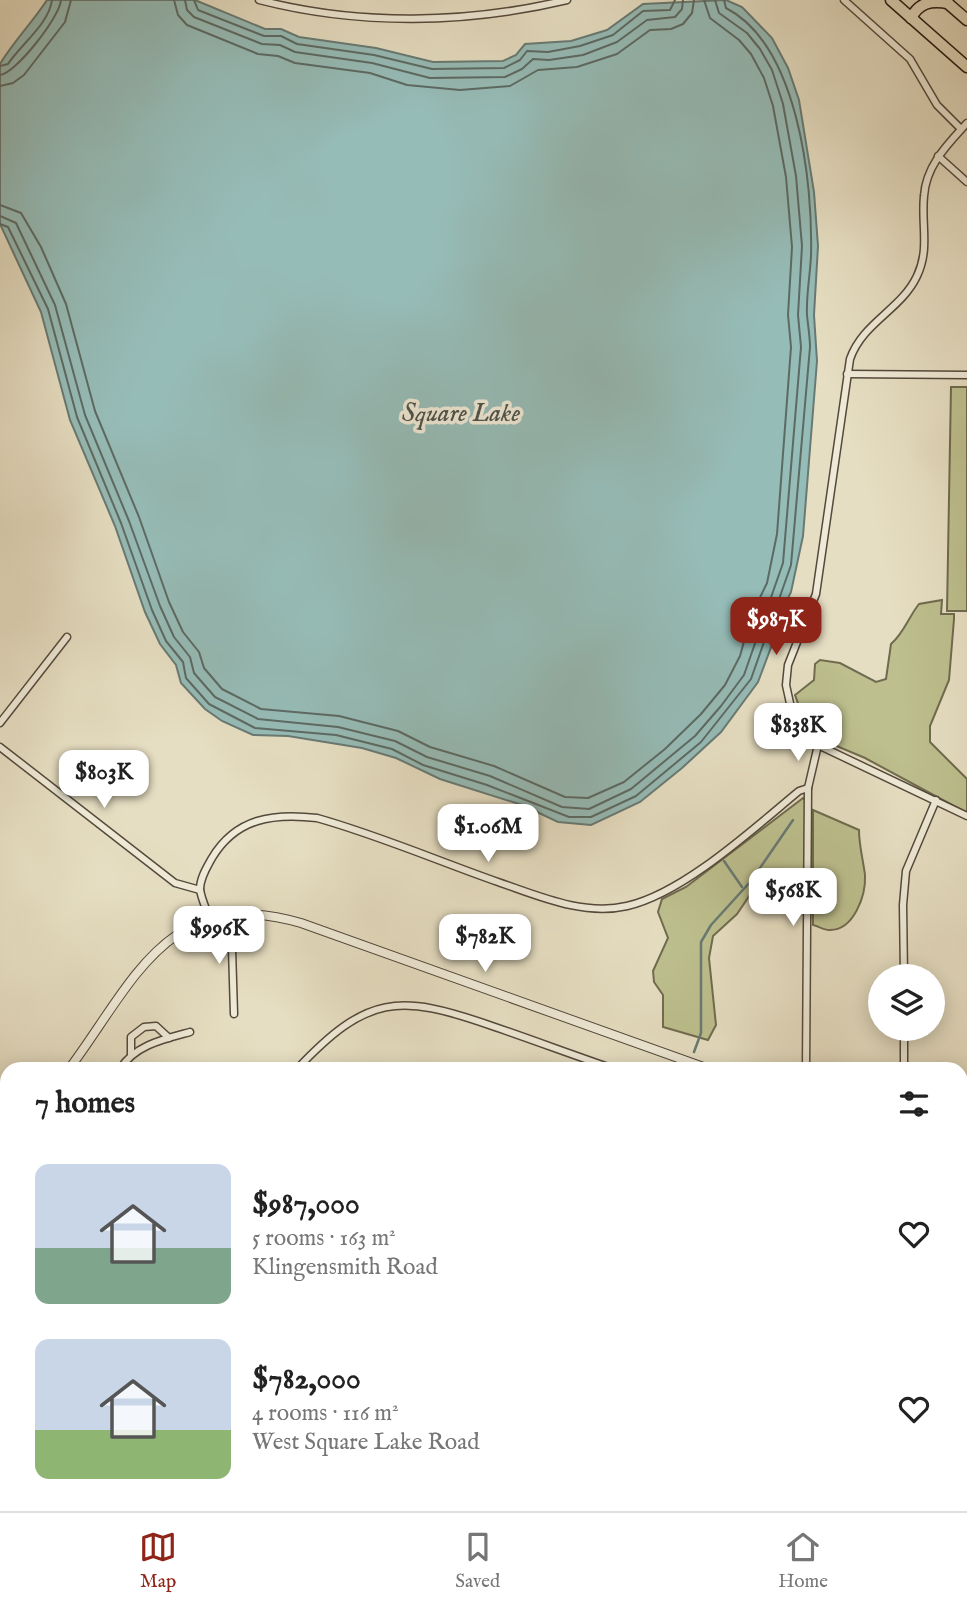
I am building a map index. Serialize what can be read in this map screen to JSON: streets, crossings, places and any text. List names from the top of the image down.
{
  "water": ["Square Lake"],
  "page": {
    "price": [
      "$987K",
      "$838K",
      "$803K",
      "$1.06M",
      "$568K",
      "$996K",
      "$782K"
    ],
    "heading": "7 homes",
    "list": [
      {
        "name": "$987,000",
        "note": "5 rooms · 163 m² · Klingensmith Road"
      },
      {
        "name": "$782,000",
        "note": "4 rooms · 116 m² · West Square Lake Road"
      }
    ],
    "tabs": ["Map", "Saved", "Home"]
  }
}
